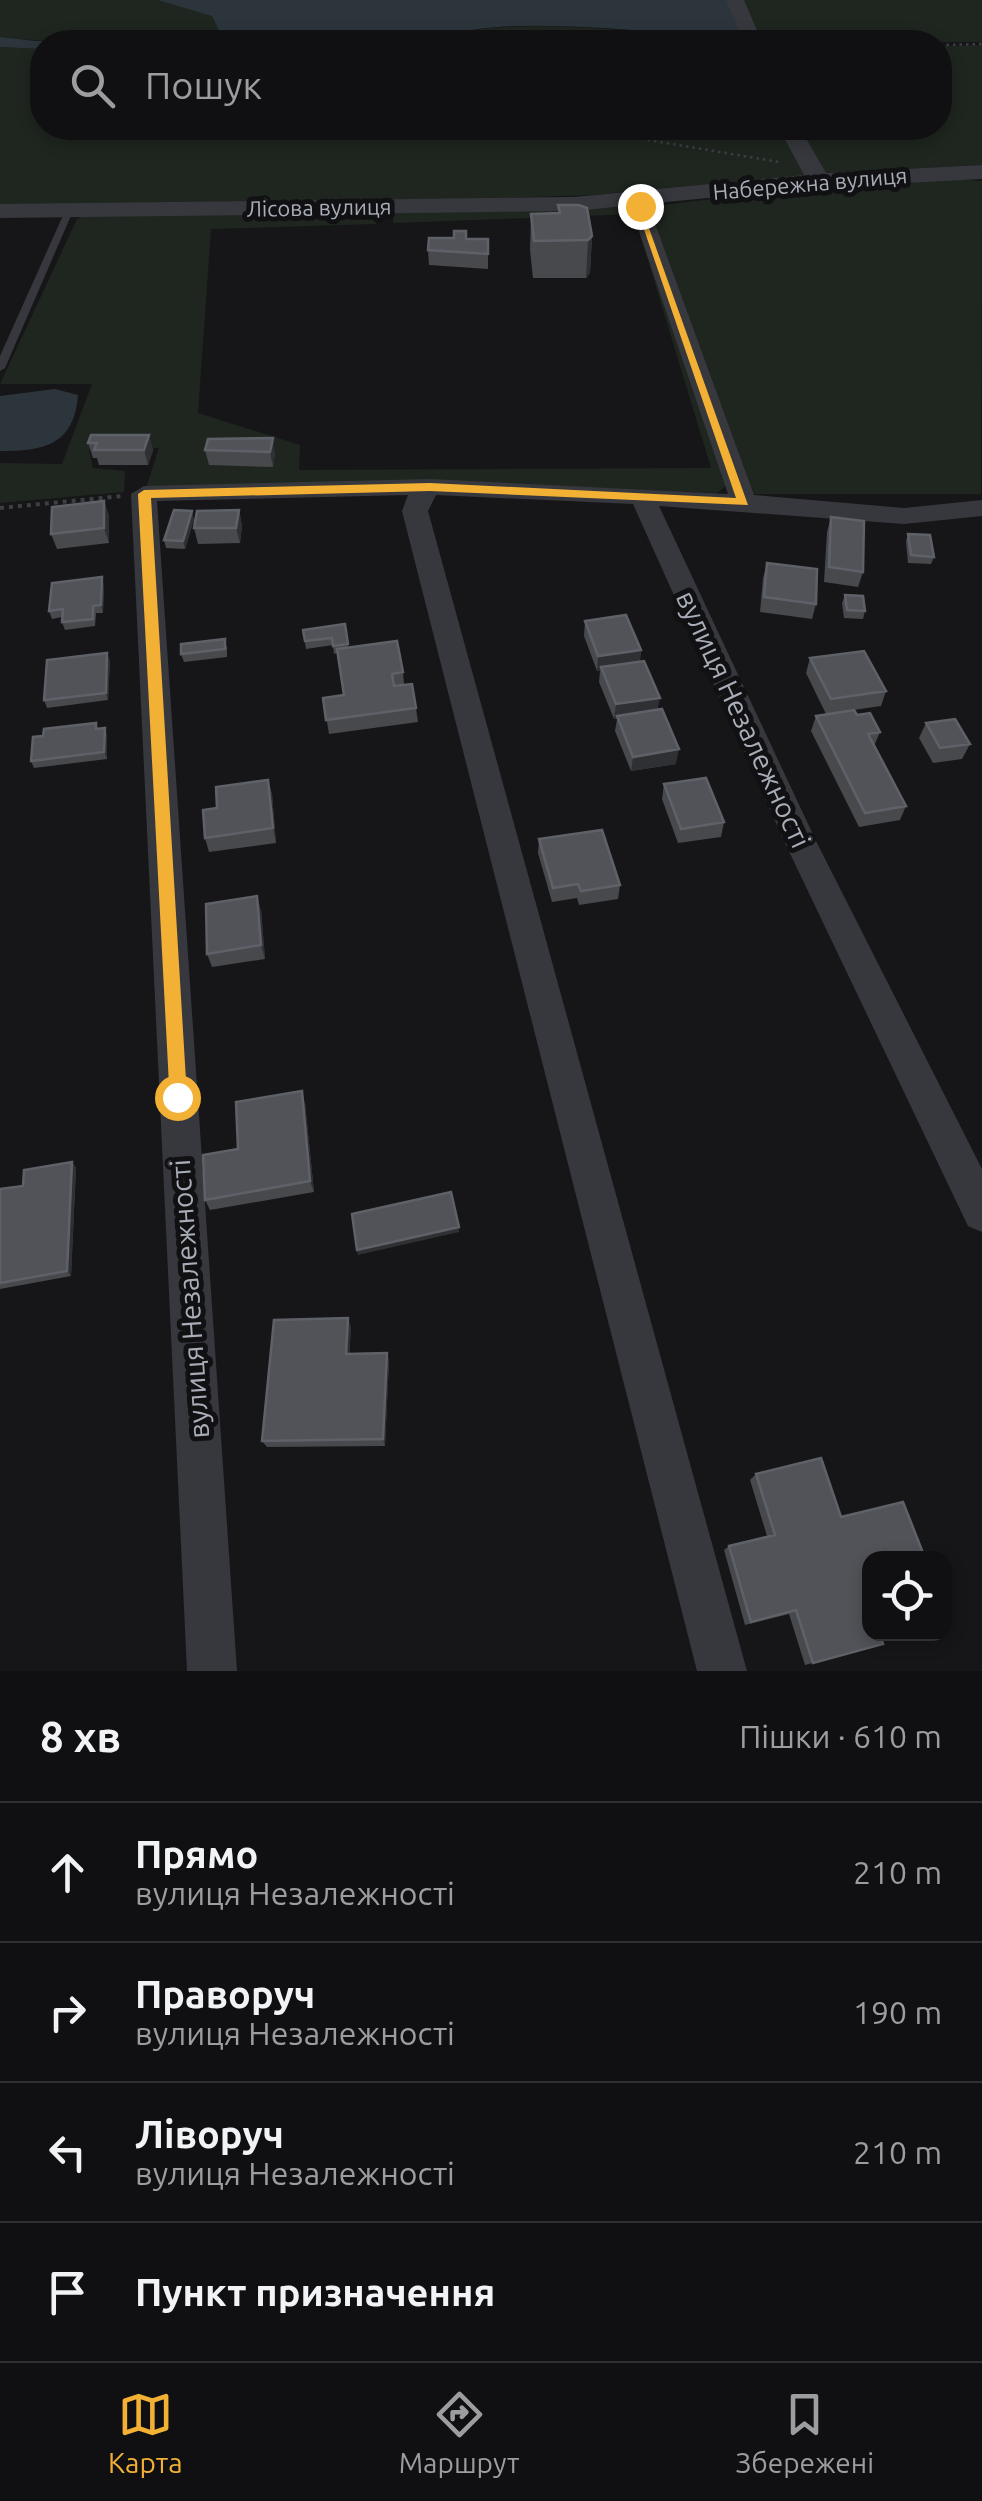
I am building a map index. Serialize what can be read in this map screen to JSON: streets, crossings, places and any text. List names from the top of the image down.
{
  "streets": {
    "street": ["Набережна вулиця", "Лісова вулиця", "вулиця Незалежності"]
  },
  "crossings": [
    ["Набережна вулиця", "Лісова вулиця"]
  ],
  "page": {
    "search": "Пошук",
    "heading": ["8 хв", "Пішки · 610 m"],
    "list": [
      ["Прямо", "вулиця Незалежності", "210 m"],
      ["Праворуч", "вулиця Незалежності", "190 m"],
      ["Ліворуч", "вулиця Незалежності", "210 m"],
      "Пункт призначення"
    ],
    "nav": ["Карта", "Маршрут", "Збережені"]
  }
}
